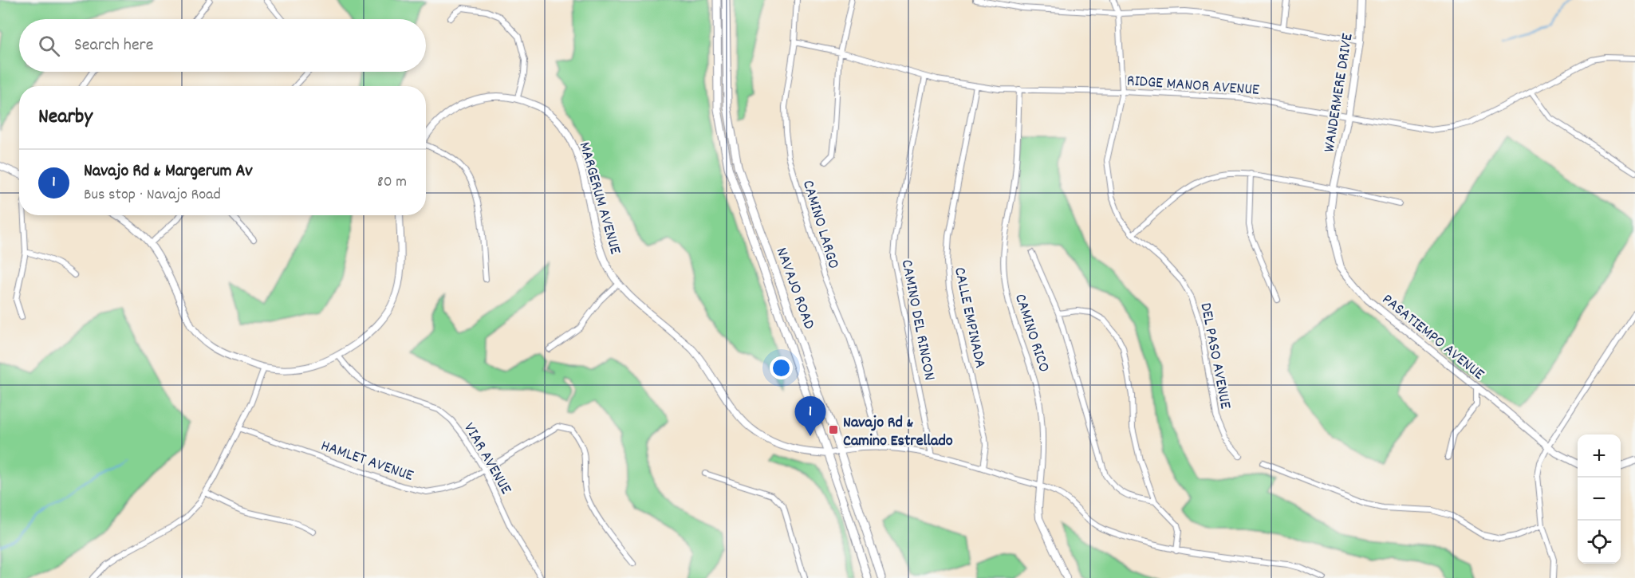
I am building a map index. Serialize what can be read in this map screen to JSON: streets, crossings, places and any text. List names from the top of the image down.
{
  "streets": {
    "main road": ["NAVAJO ROAD"],
    "street": [
      "RIDGE MANOR AVENUE",
      "WANDERMERE DRIVE",
      "MARGERUM AVENUE",
      "CAMINO LARGO",
      "CALLE EMPINADA",
      "CAMINO DEL RINCON",
      "CAMINO RICO",
      "PASATIEMPO AVENUE",
      "DEL PASO AVENUE",
      "VIAR AVENUE",
      "HAMLET AVENUE"
    ]
  },
  "crossings": [
    ["RIDGE MANOR AVENUE", "WANDERMERE DRIVE"],
    ["RIDGE MANOR AVENUE", "CAMINO LARGO"],
    ["RIDGE MANOR AVENUE", "CALLE EMPINADA"],
    ["RIDGE MANOR AVENUE", "CAMINO DEL RINCON"],
    ["RIDGE MANOR AVENUE", "CAMINO RICO"],
    ["RIDGE MANOR AVENUE", "DEL PASO AVENUE"],
    ["WANDERMERE DRIVE", "PASATIEMPO AVENUE"],
    ["MARGERUM AVENUE", "NAVAJO ROAD"],
    ["VIAR AVENUE", "HAMLET AVENUE"]
  ],
  "places": {
    "transit": ["Navajo Rd & Camino Estrellado"]
  },
  "page": {
    "search": "Search here",
    "heading": "Nearby",
    "list": [
      {
        "mark": "1",
        "name": "Navajo Rd & Margerum Av",
        "note": "Bus stop · Navajo Road",
        "value": "80 m"
      }
    ],
    "pins": "1",
    "map_buttons": ["+", "−"]
  }
}
